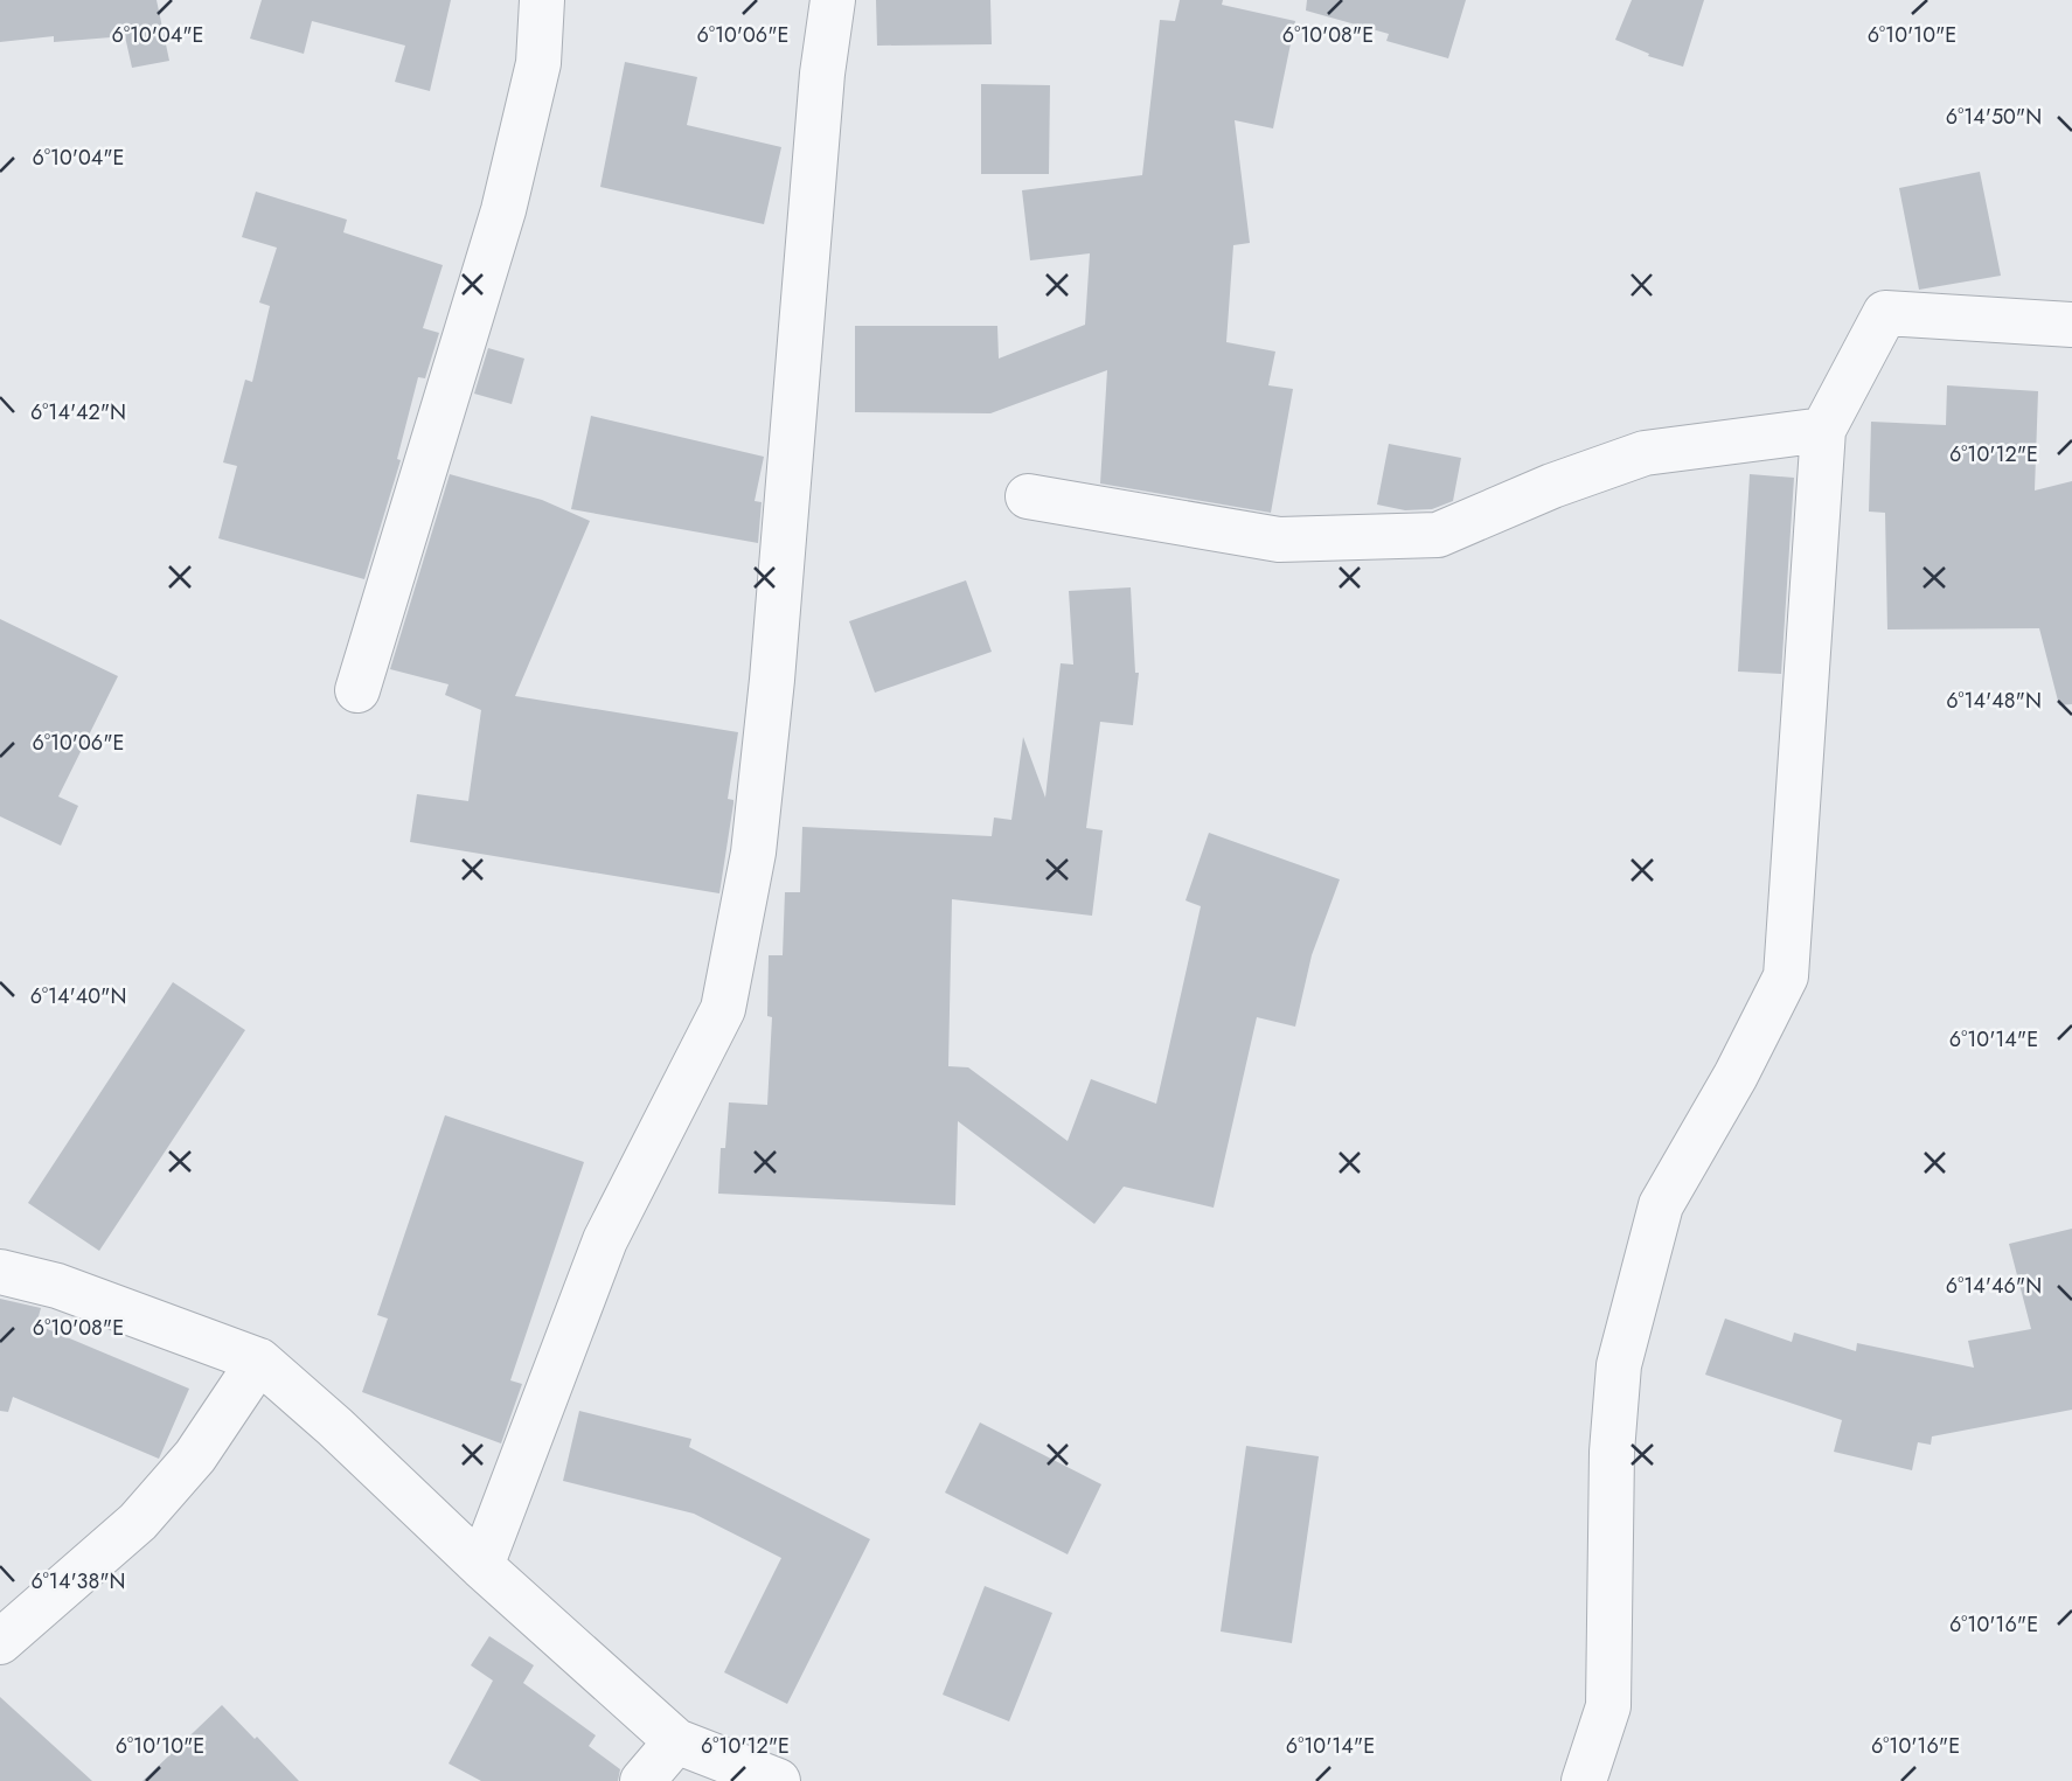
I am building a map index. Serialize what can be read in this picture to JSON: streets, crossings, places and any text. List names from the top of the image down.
{
  "coordinates": [
    "6°10'04\"E",
    "6°10'06\"E",
    "6°10'08\"E",
    "6°10'10\"E",
    "6°14'50\"N",
    "6°14'42\"N",
    "6°10'12\"E",
    "6°14'48\"N",
    "6°14'40\"N",
    "6°10'14\"E",
    "6°14'46\"N",
    "6°14'38\"N",
    "6°10'16\"E"
  ]
}
